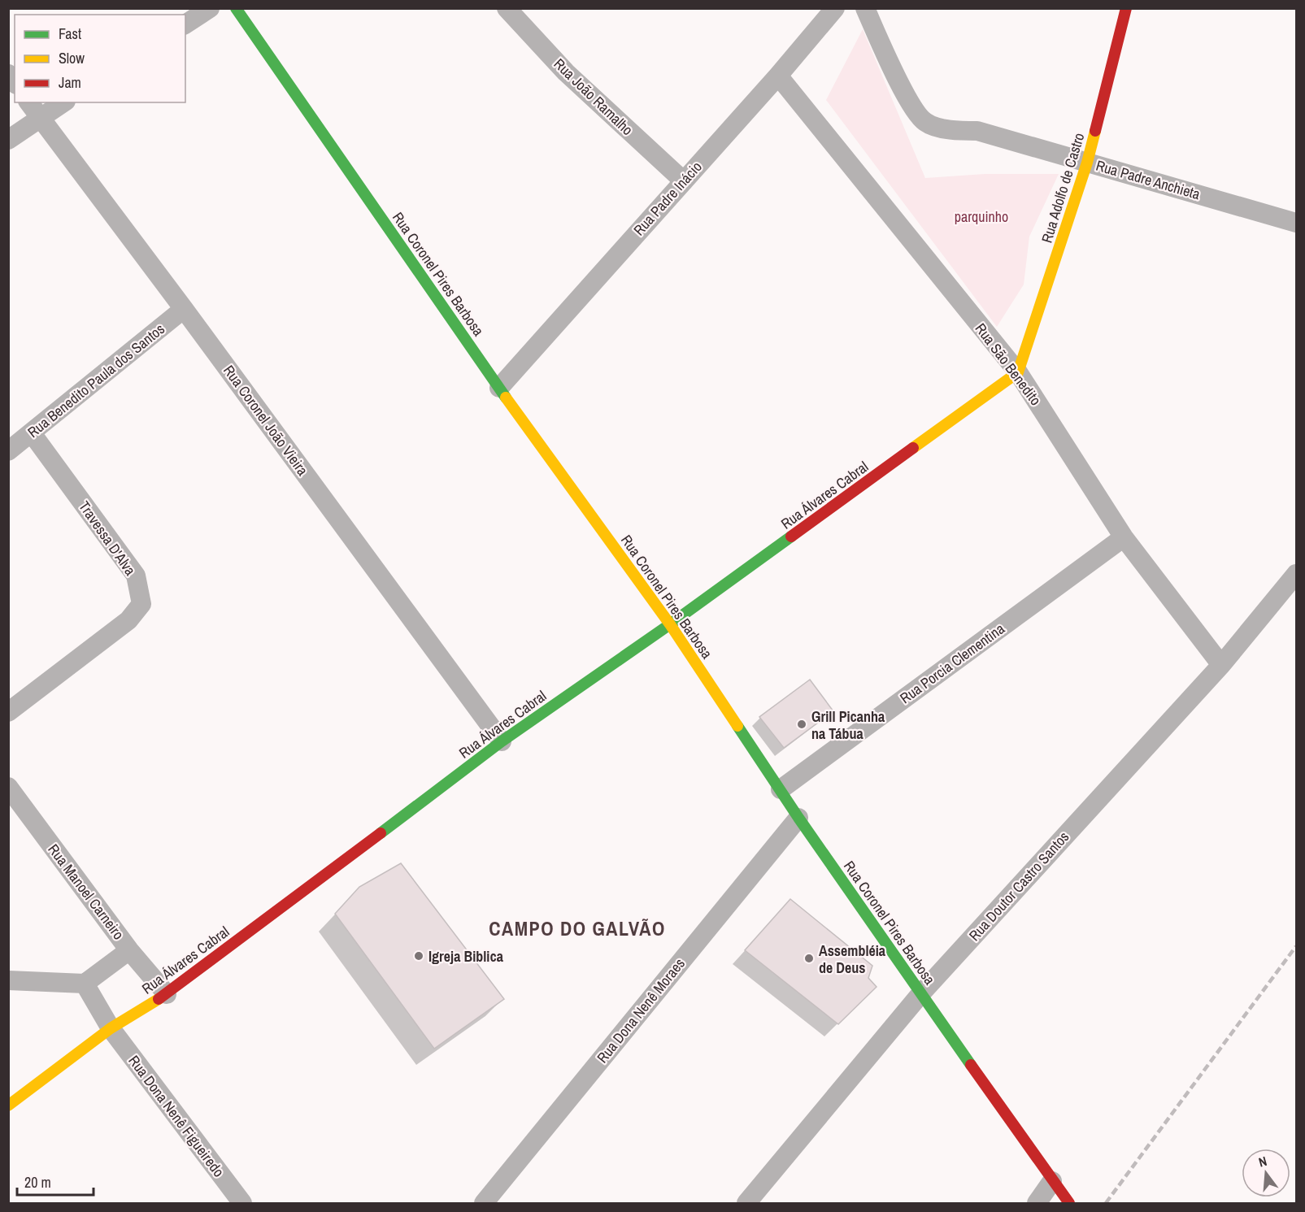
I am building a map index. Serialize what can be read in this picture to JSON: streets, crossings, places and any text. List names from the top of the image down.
{
  "streets": {
    "street": [
      "Rua João Ramalho",
      "Rua Padre Anchieta",
      "Rua Adolfo de Castro",
      "Rua Padre Inácio",
      "Rua Coronel Pires Barbosa",
      "Rua São Benedito",
      "Rua Benedito Paula dos Santos",
      "Rua Coronel João Vieira",
      "Rua Álvares Cabral",
      "Travessa D'Alva",
      "Rua Porcia Clementina",
      "Rua Doutor Castro Santos",
      "Rua Manoel Carneiro",
      "Rua Dona Nenê Moraes",
      "Rua Dona Nenê Figueiredo"
    ]
  },
  "crossings": [
    ["Rua João Ramalho", "Rua Padre Inácio"],
    ["Rua Padre Anchieta", "Rua Adolfo de Castro"],
    ["Rua Adolfo de Castro", "Rua São Benedito"],
    ["Rua Adolfo de Castro", "Rua Álvares Cabral"],
    ["Rua Padre Inácio", "Rua Coronel Pires Barbosa"],
    ["Rua Padre Inácio", "Rua São Benedito"],
    ["Rua Coronel Pires Barbosa", "Rua Álvares Cabral"],
    ["Rua Coronel Pires Barbosa", "Rua Porcia Clementina"],
    ["Rua Coronel Pires Barbosa", "Rua Doutor Castro Santos"],
    ["Rua Coronel Pires Barbosa", "Rua Dona Nenê Moraes"],
    ["Rua São Benedito", "Rua Álvares Cabral"],
    ["Rua São Benedito", "Rua Porcia Clementina"],
    ["Rua São Benedito", "Rua Doutor Castro Santos"],
    ["Rua Benedito Paula dos Santos", "Rua Coronel João Vieira"],
    ["Rua Benedito Paula dos Santos", "Travessa D'Alva"],
    ["Rua Coronel João Vieira", "Rua Álvares Cabral"],
    ["Rua Álvares Cabral", "Rua Manoel Carneiro"],
    ["Rua Álvares Cabral", "Rua Dona Nenê Figueiredo"]
  ],
  "districts": ["CAMPO DO GALVÃO"],
  "parks": ["parquinho"],
  "places": ["Grill Picanha na Tábua", "Igreja Biblica", "Assembléia de Deus"],
  "legend": ["Fast", "Slow", "Jam"],
  "scale_bar": "20 m",
  "north": "top"
}
